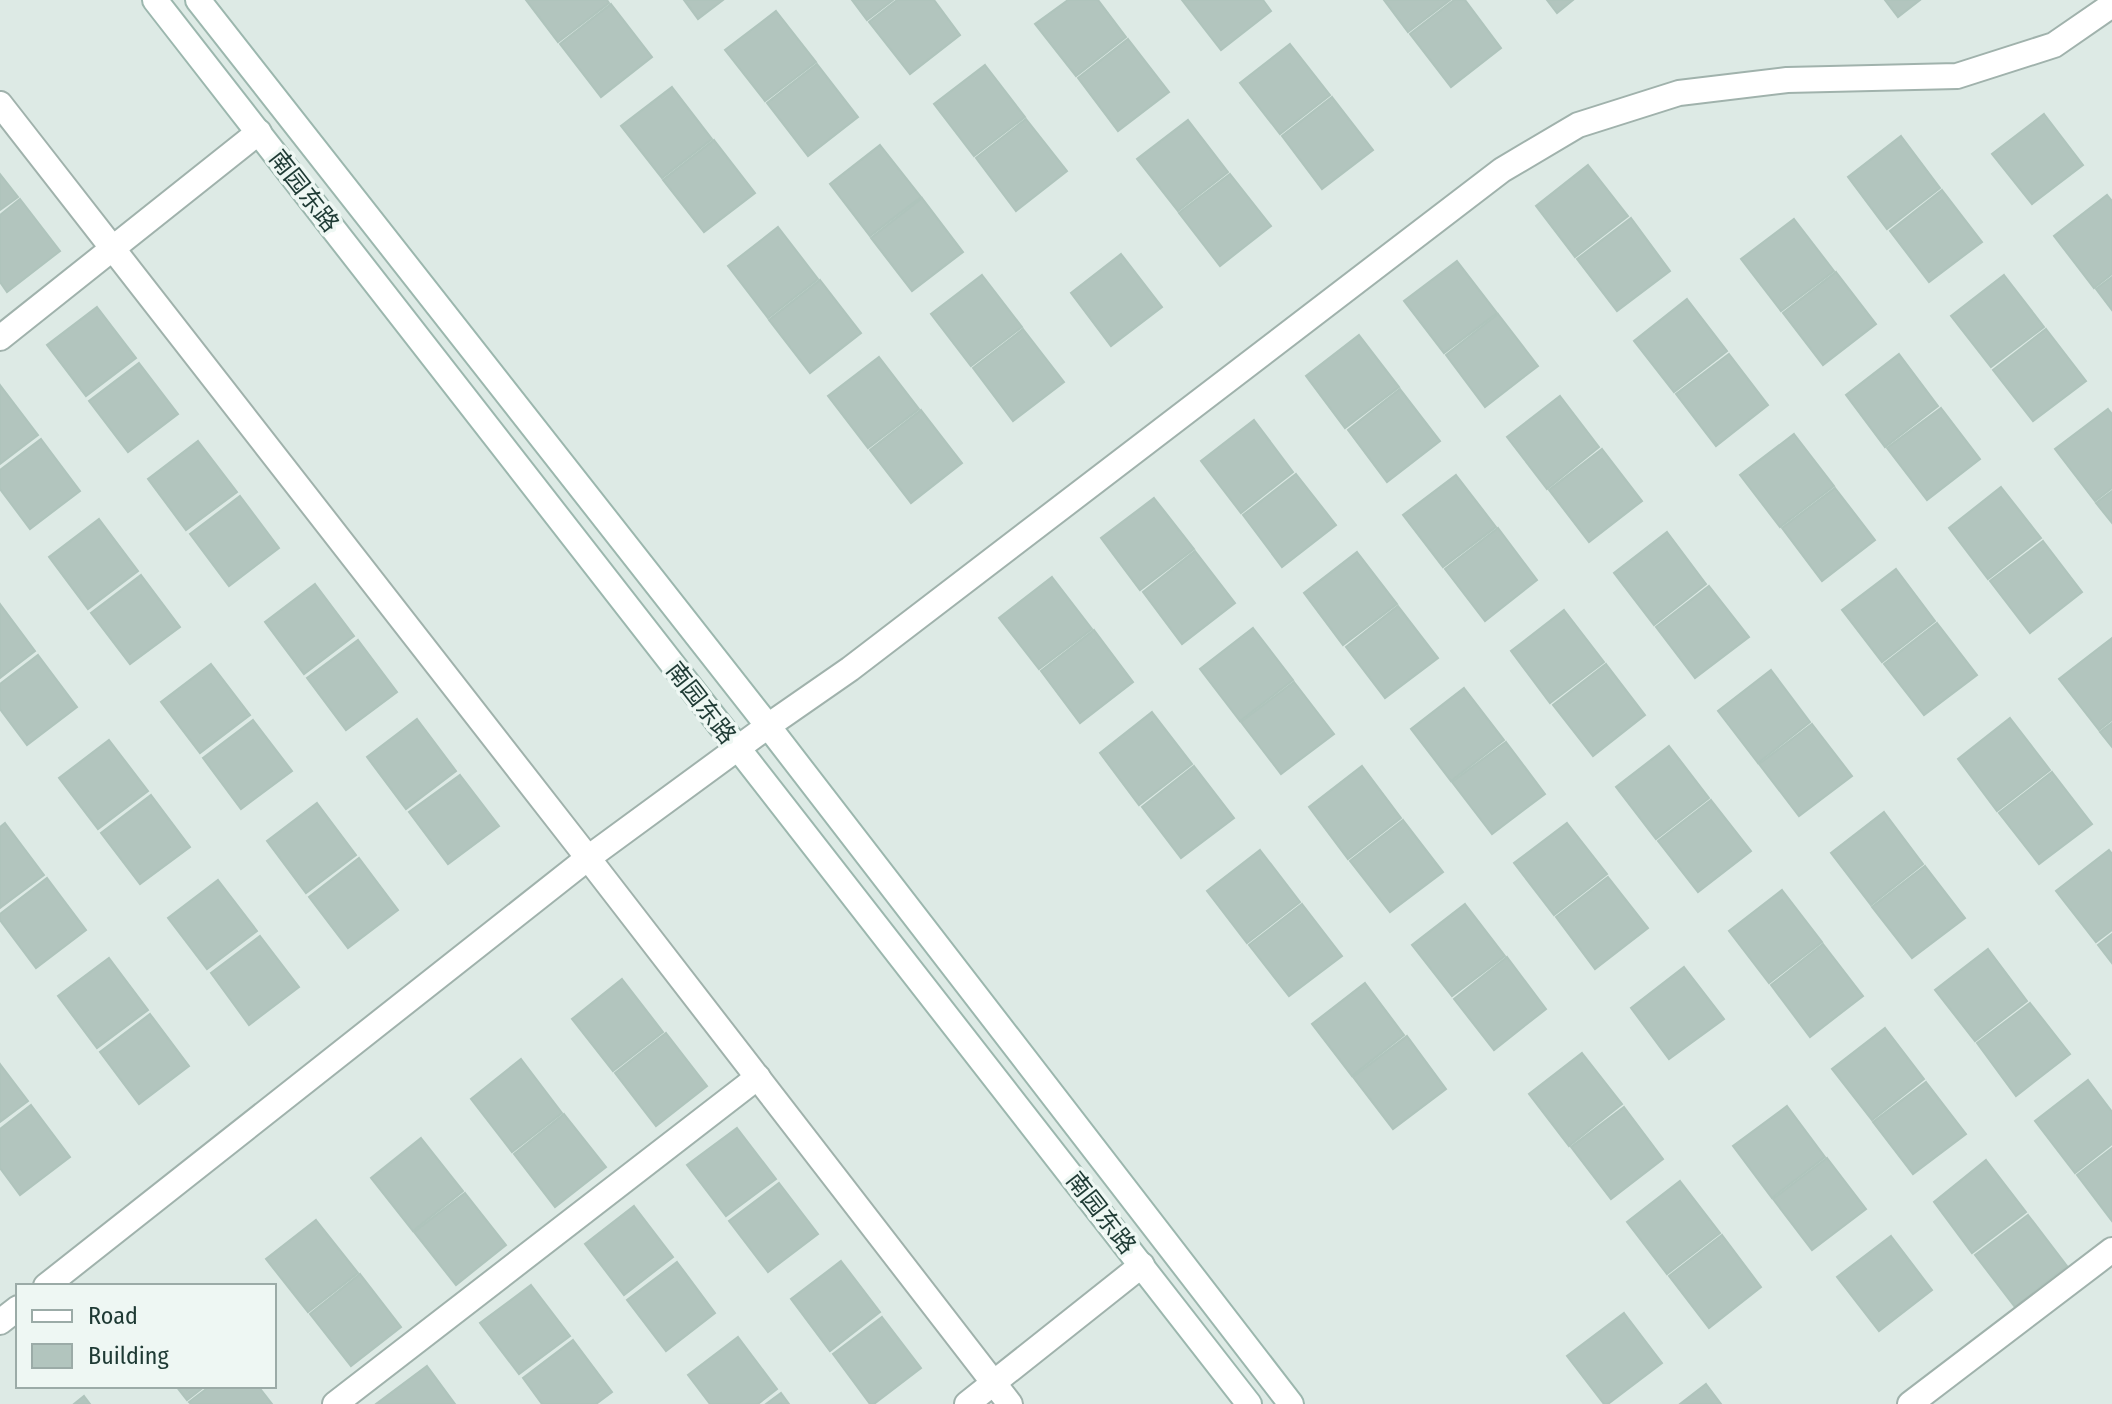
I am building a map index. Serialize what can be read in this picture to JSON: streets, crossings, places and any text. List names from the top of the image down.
{
  "streets": {
    "main road": ["南园东路"]
  },
  "legend": ["Road", "Building"]
}
